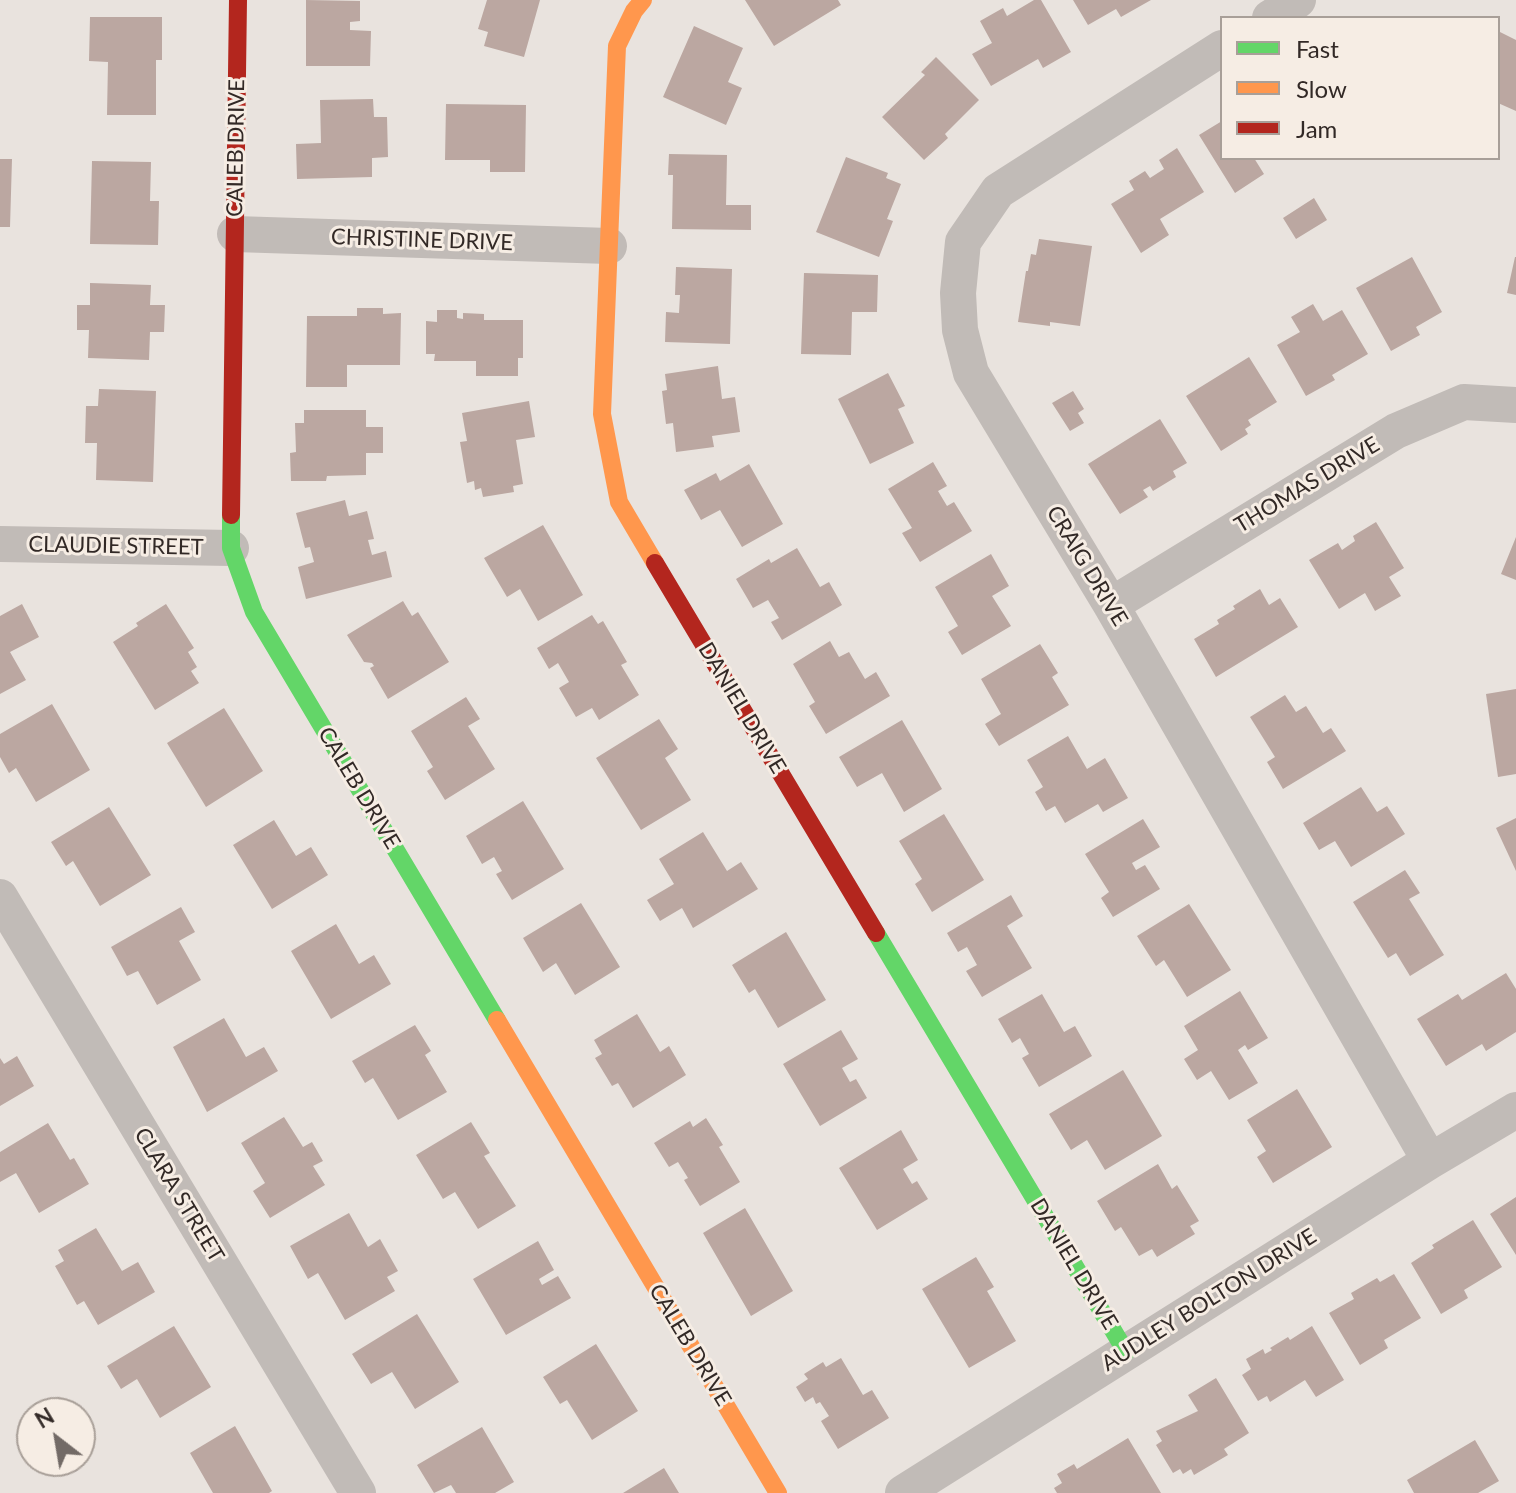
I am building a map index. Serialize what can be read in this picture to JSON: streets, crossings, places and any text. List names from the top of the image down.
{
  "streets": {
    "street": [
      "CALEB DRIVE",
      "CHRISTINE DRIVE",
      "THOMAS DRIVE",
      "CLAUDIE STREET",
      "CRAIG DRIVE",
      "DANIEL DRIVE",
      "CLARA STREET",
      "AUDLEY BOLTON DRIVE"
    ]
  },
  "crossings": [
    ["CALEB DRIVE", "CHRISTINE DRIVE"],
    ["CALEB DRIVE", "CLAUDIE STREET"],
    ["CHRISTINE DRIVE", "DANIEL DRIVE"],
    ["THOMAS DRIVE", "CRAIG DRIVE"],
    ["CRAIG DRIVE", "AUDLEY BOLTON DRIVE"],
    ["DANIEL DRIVE", "AUDLEY BOLTON DRIVE"]
  ],
  "legend": ["Fast", "Slow", "Jam"],
  "north": "top left"
}
